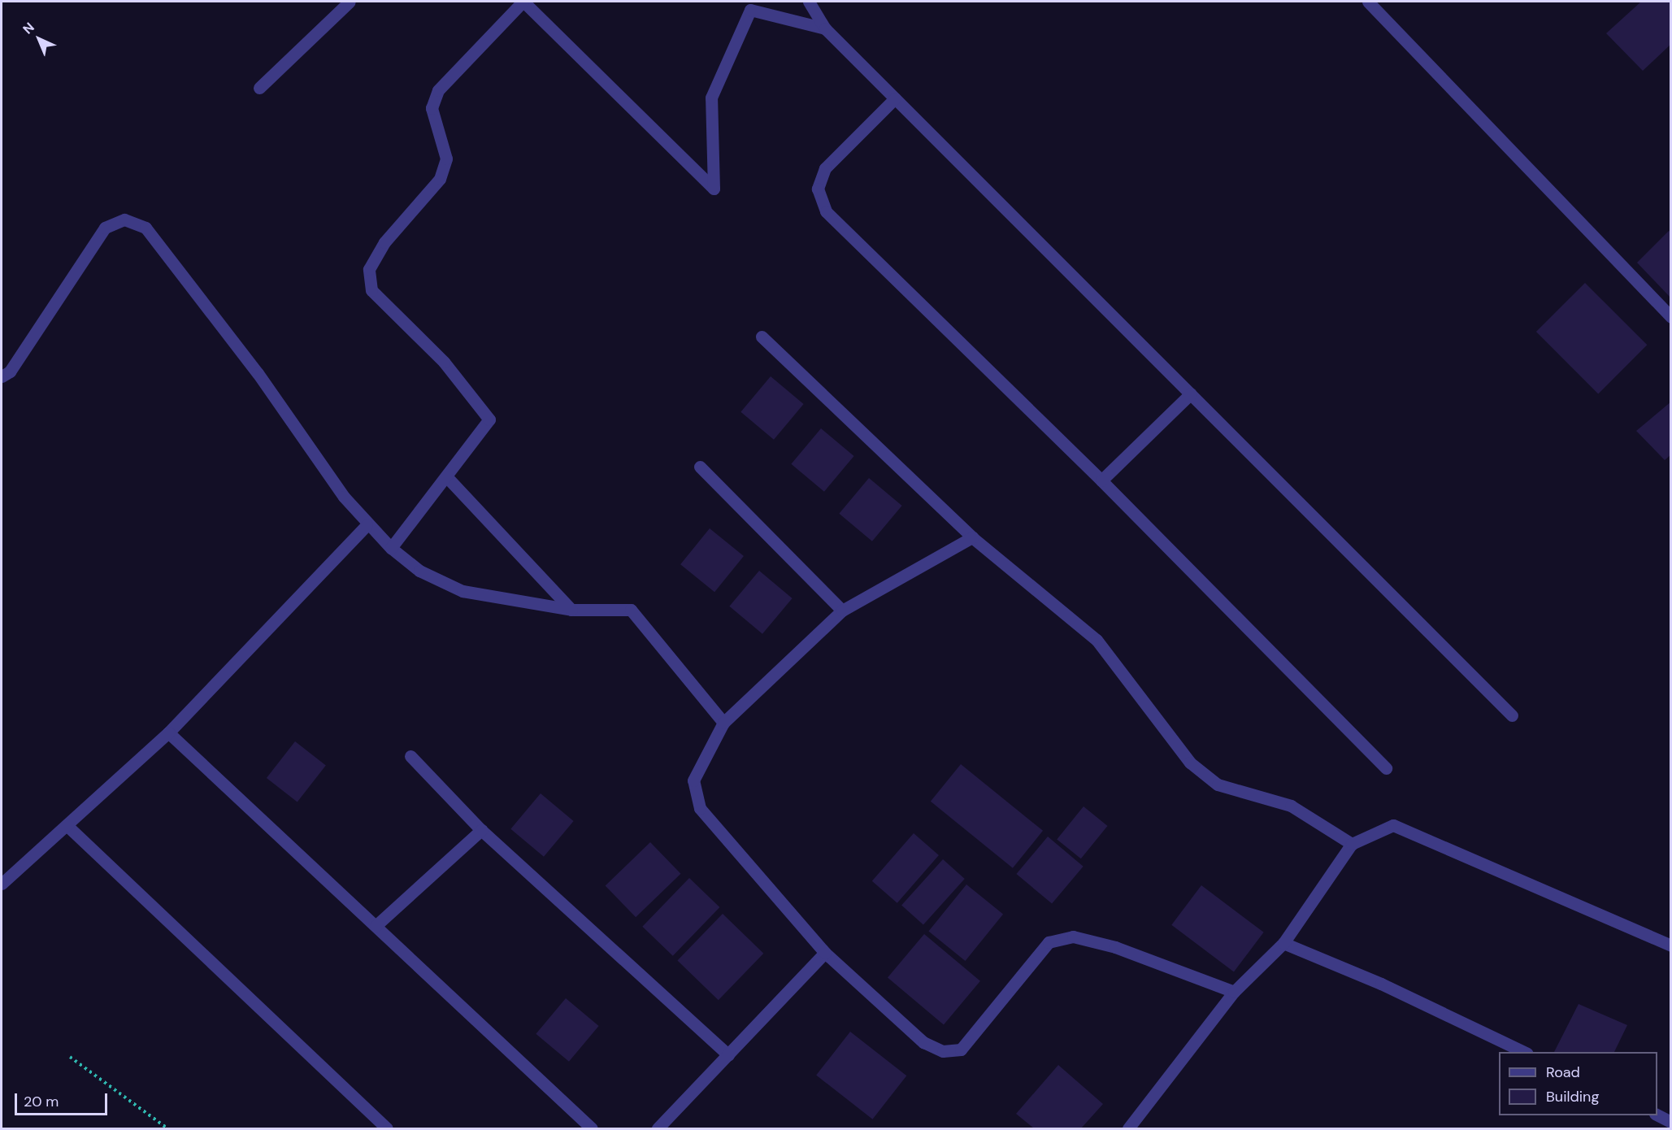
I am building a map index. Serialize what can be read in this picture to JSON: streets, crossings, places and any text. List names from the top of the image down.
{
  "legend": ["Road", "Building"],
  "scale_bar": "20 m",
  "north": "top left"
}
